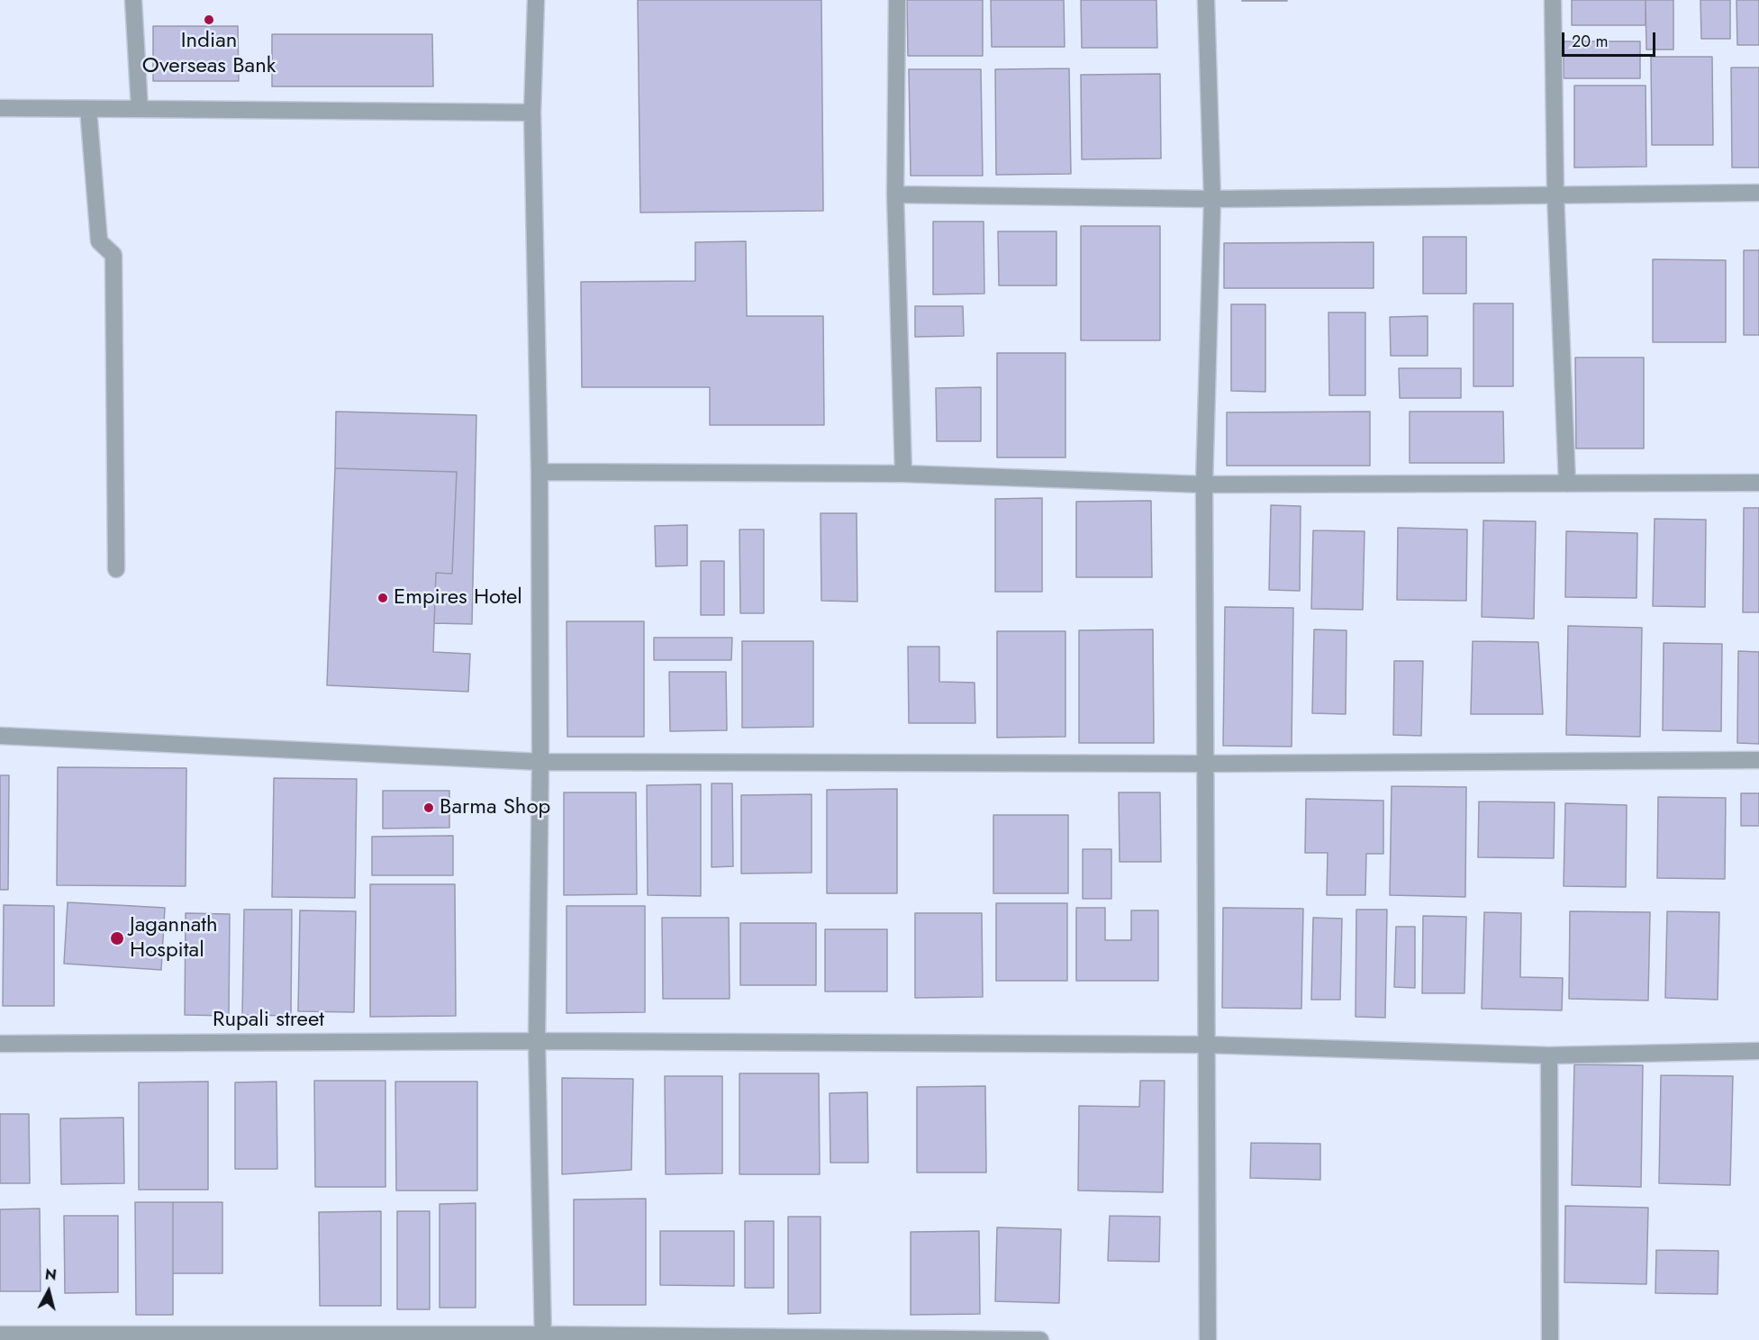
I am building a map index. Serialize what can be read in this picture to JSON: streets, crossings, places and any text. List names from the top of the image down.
{
  "streets": {
    "street": ["Rupali street"]
  },
  "places": [
    "Indian Overseas Bank",
    "Empires Hotel",
    "Barma Shop",
    "Jagannath Hospital"
  ],
  "scale_bar": "20 m",
  "north": "top"
}
